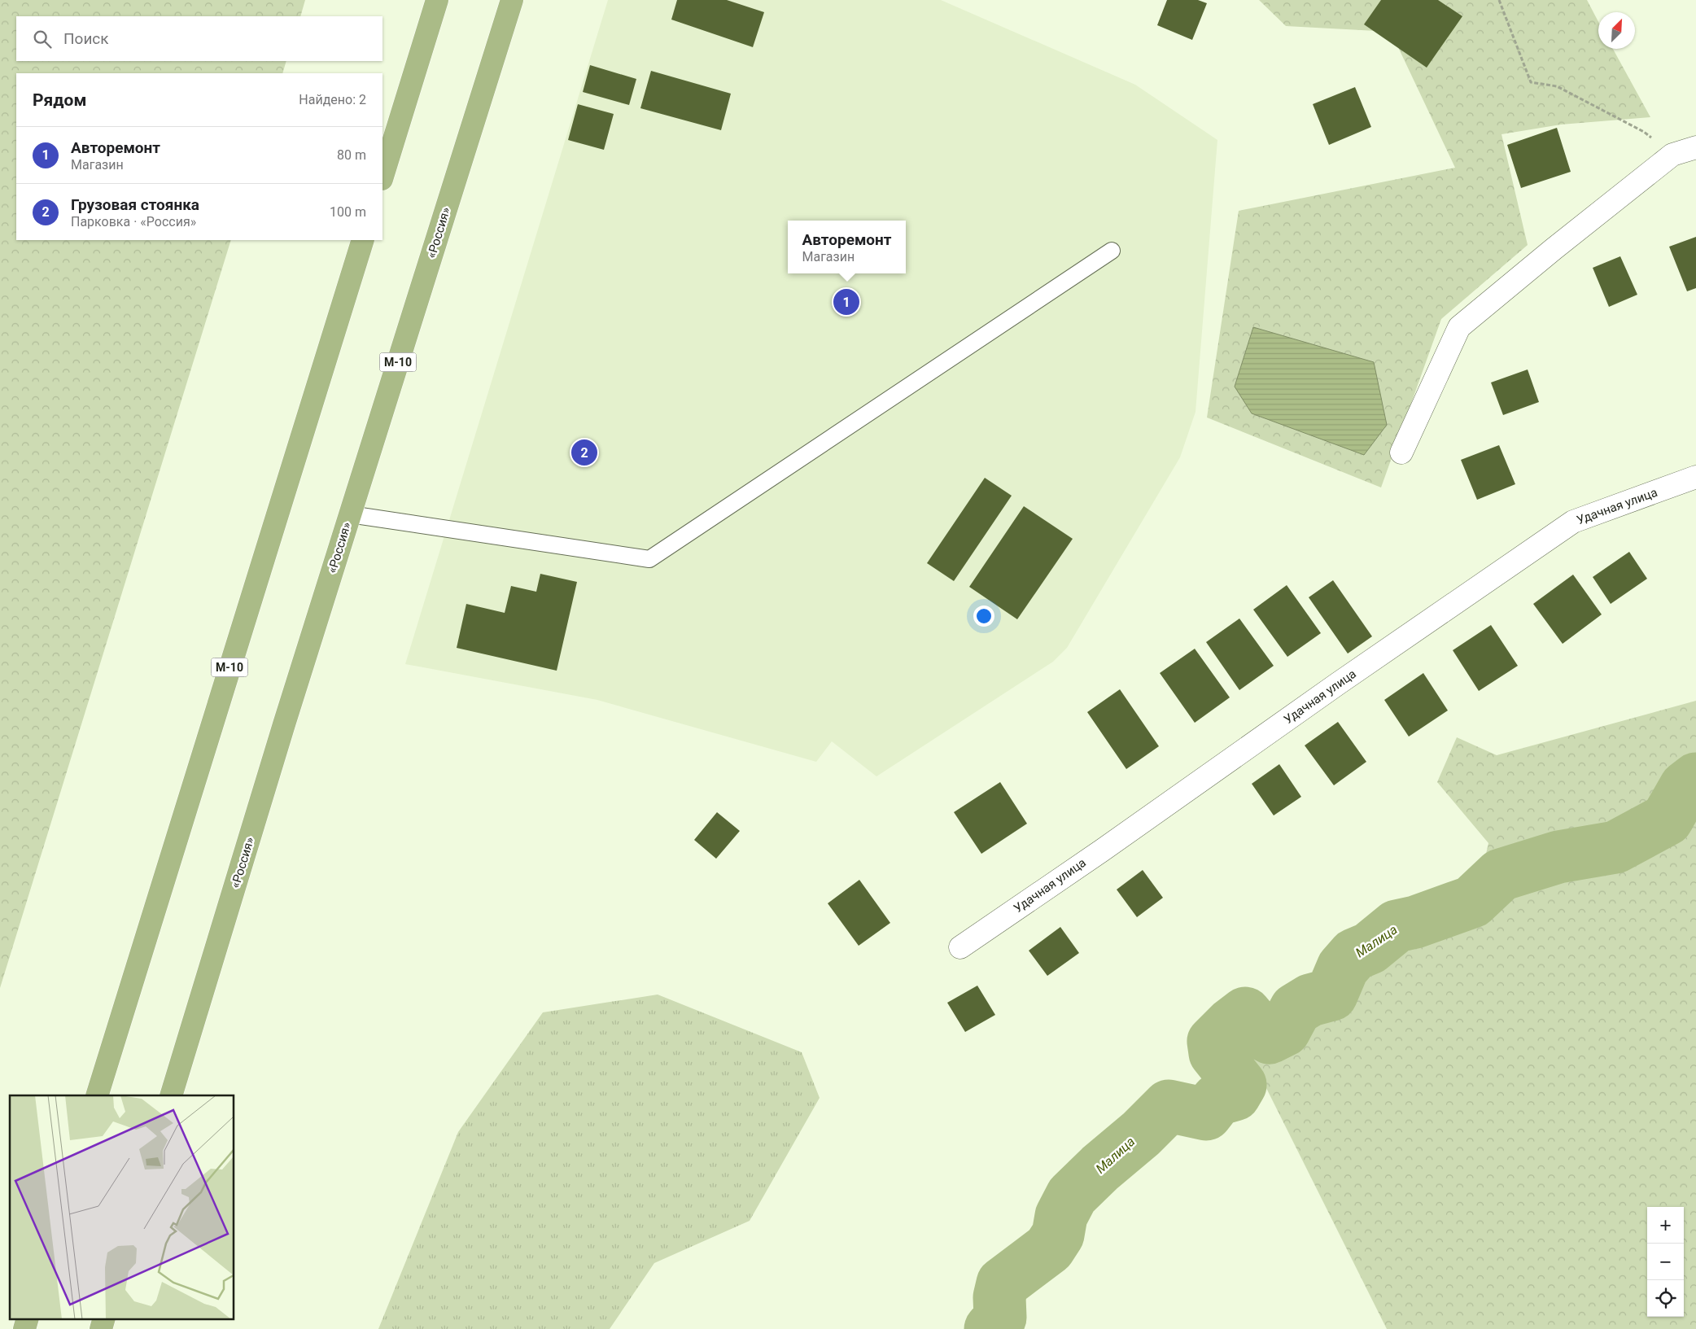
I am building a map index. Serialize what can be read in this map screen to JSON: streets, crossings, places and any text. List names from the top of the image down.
{
  "streets": {
    "highway": ["«Россия»", "М-10"],
    "street": ["Удачная улица"]
  },
  "water": ["Малица"],
  "north": "top right",
  "page": {
    "search": "Поиск",
    "heading": ["Рядом", "Найдено: 2"],
    "list": [
      {
        "mark": "1",
        "name": "Авторемонт",
        "note": "Магазин",
        "value": "80 m"
      },
      {
        "mark": "2",
        "name": "Грузовая стоянка",
        "note": "Парковка · «Россия»",
        "value": "100 m"
      }
    ],
    "popup": ["Авторемонт", "Магазин"],
    "pins": ["1", "2"],
    "map_buttons": ["+", "−"]
  }
}
